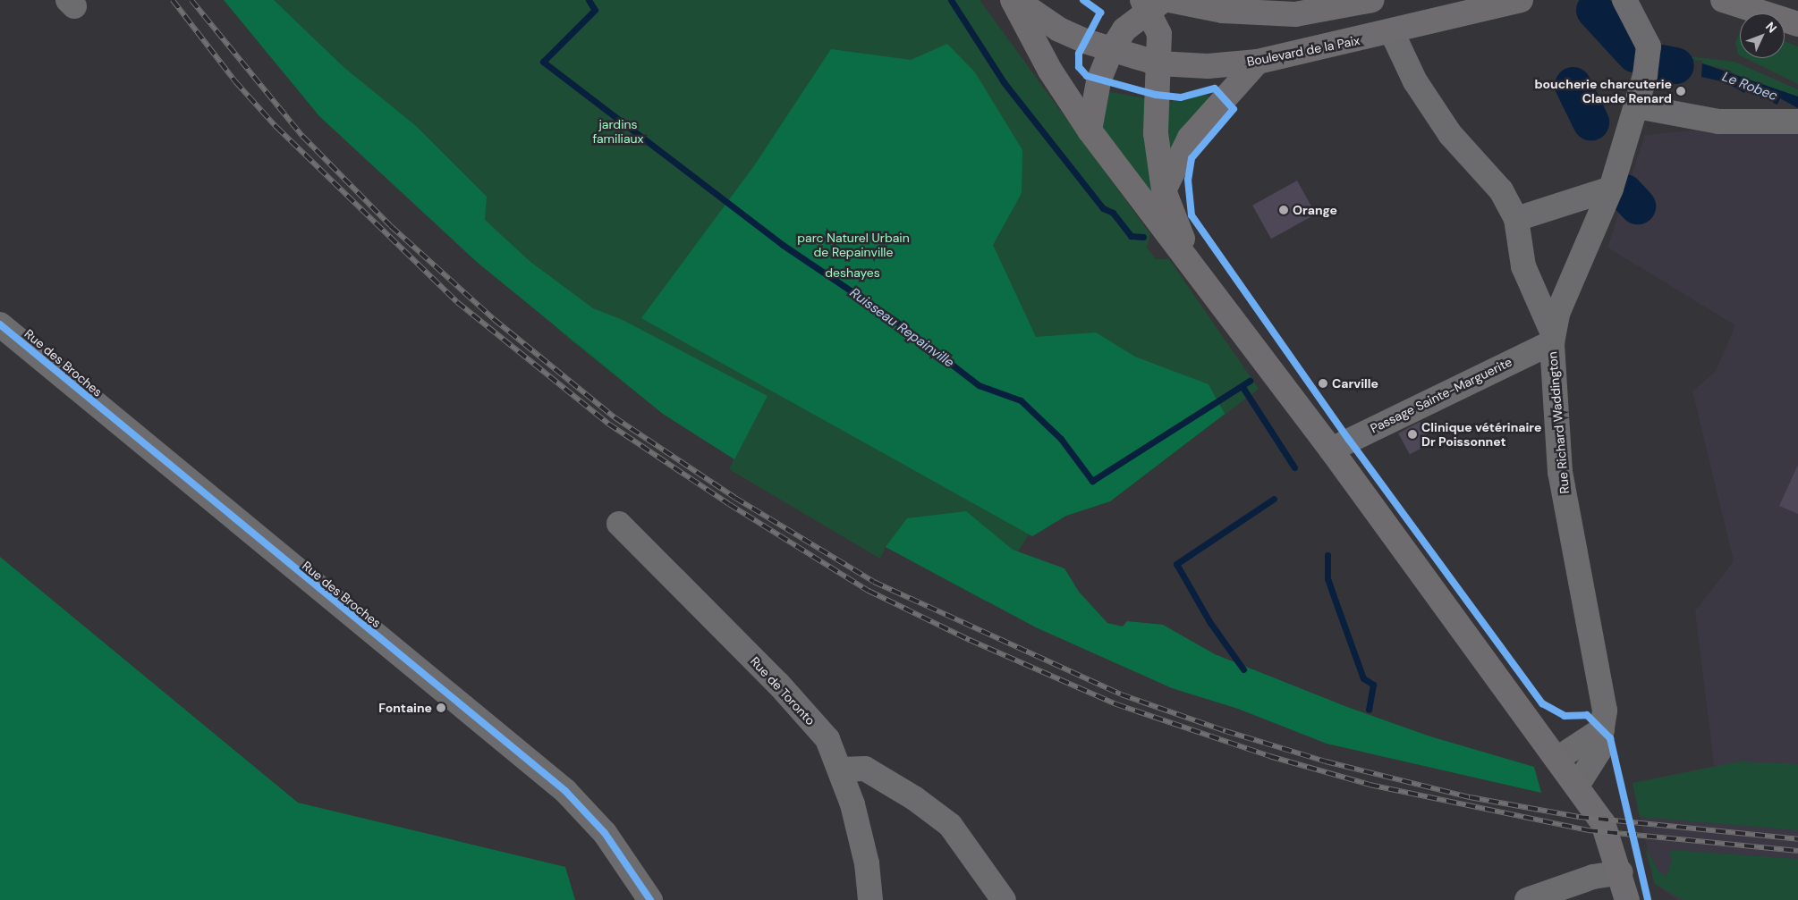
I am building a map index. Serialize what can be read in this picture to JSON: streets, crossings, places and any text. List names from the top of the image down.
{
  "streets": {
    "main road": ["Boulevard de la Paix"],
    "street": [
      "Rue des Broches",
      "Passage Sainte-Marguerite",
      "Rue Richard Waddington",
      "Rue de Toronto"
    ]
  },
  "crossings": [
    ["Passage Sainte-Marguerite", "Rue Richard Waddington"]
  ],
  "water": ["Le Robec", "Ruisseau Repainville"],
  "parks": ["jardins familiaux", "parc Naturel Urbain de Repainville", "deshayes"],
  "places": [
    "boucherie charcuterie Claude Renard",
    "Orange",
    "Carville",
    "Clinique vétérinaire Dr Poissonnet",
    "Fontaine"
  ],
  "north": "top right"
}
